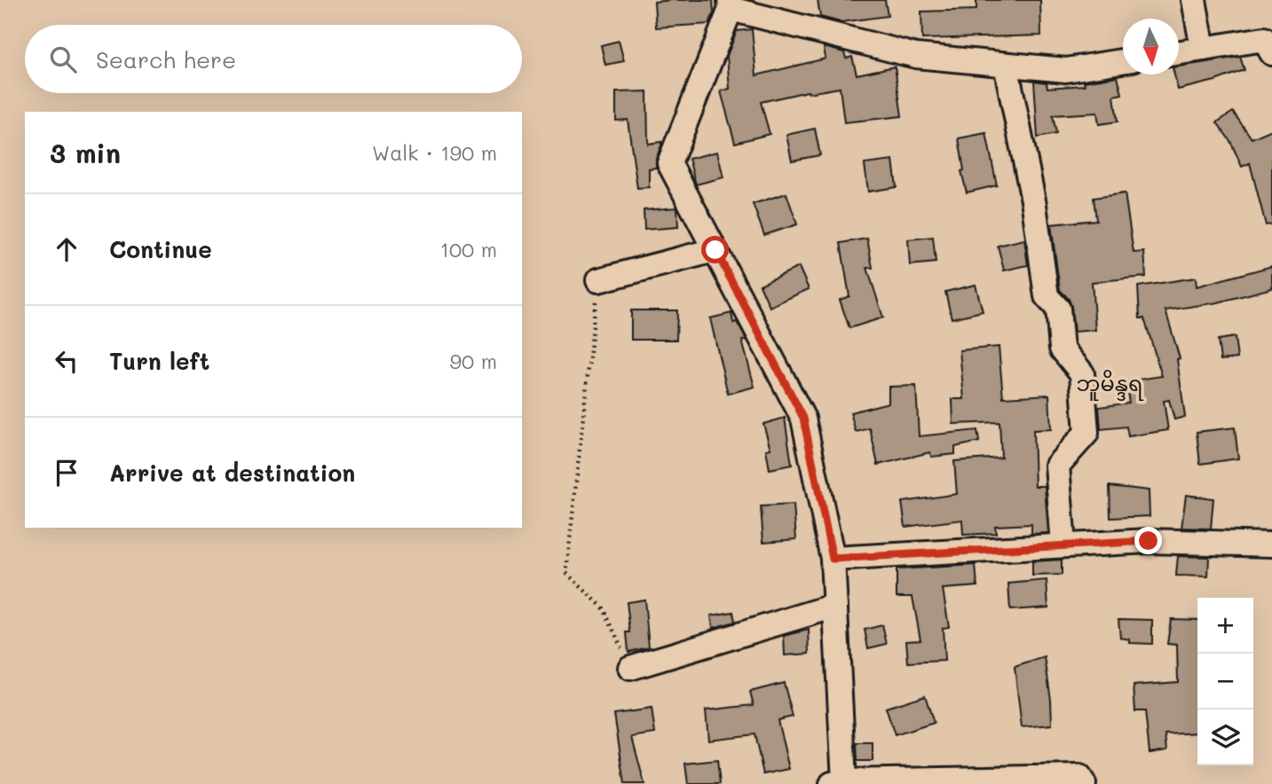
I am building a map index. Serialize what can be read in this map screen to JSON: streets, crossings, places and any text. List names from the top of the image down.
{
  "districts": ["ဘူမိန္ဒရ"],
  "north": "bottom",
  "page": {
    "search": "Search here",
    "heading": ["3 min", "Walk · 190 m"],
    "list": [
      ["Continue", "100 m"],
      ["Turn left", "90 m"],
      "Arrive at destination"
    ],
    "map_buttons": ["+", "−"]
  }
}
